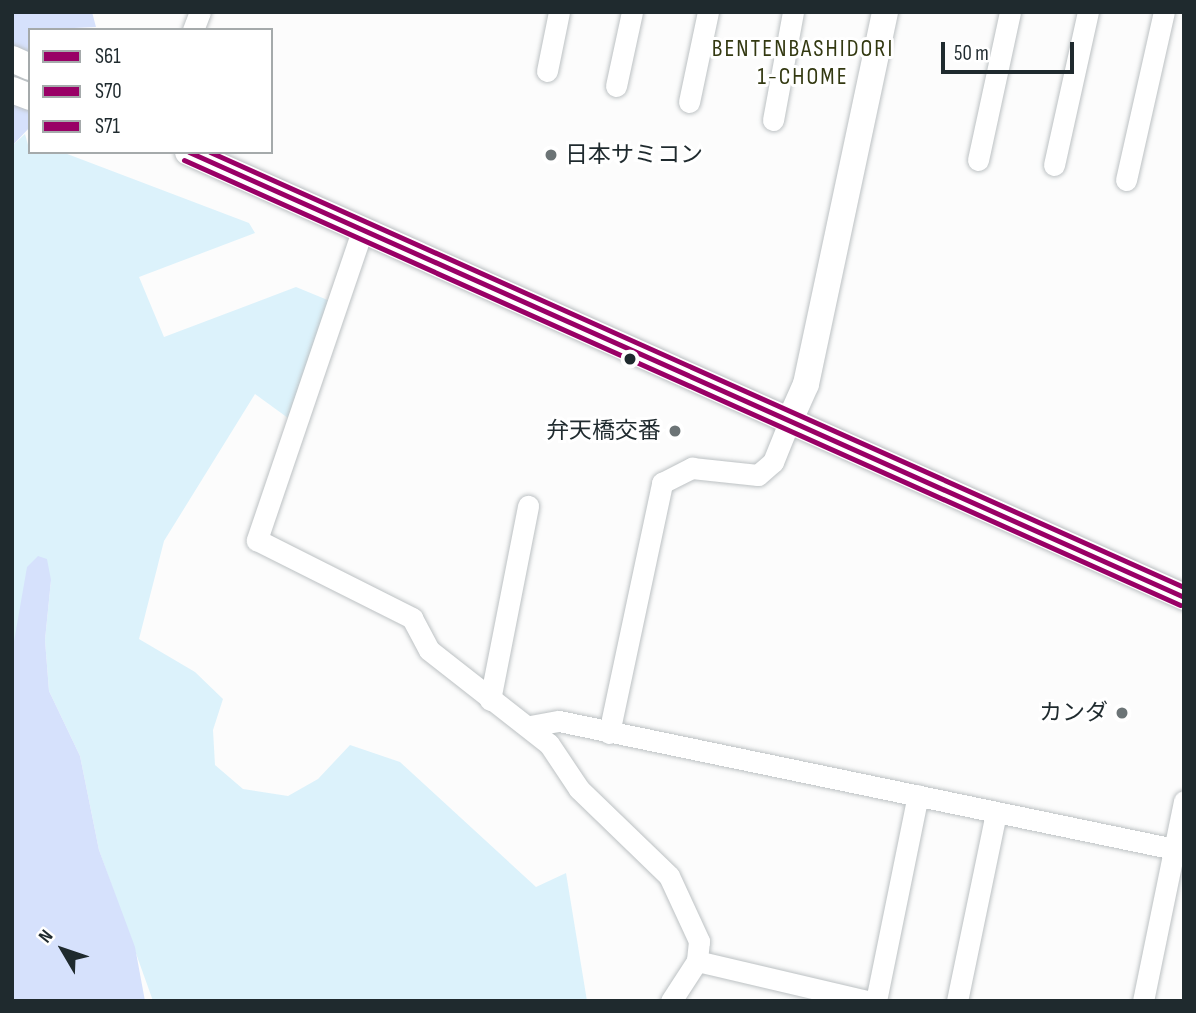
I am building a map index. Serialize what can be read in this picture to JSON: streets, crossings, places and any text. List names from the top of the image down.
{
  "districts": ["BENTENBASHIDORI 1-CHOME"],
  "places": ["日本サミコン", "弁天橋交番", "カンダ"],
  "lines": ["transit line S61", "transit line S71", "transit line S70"],
  "legend": ["S61", "S70", "S71"],
  "scale_bar": "50 m",
  "north": "top left"
}
